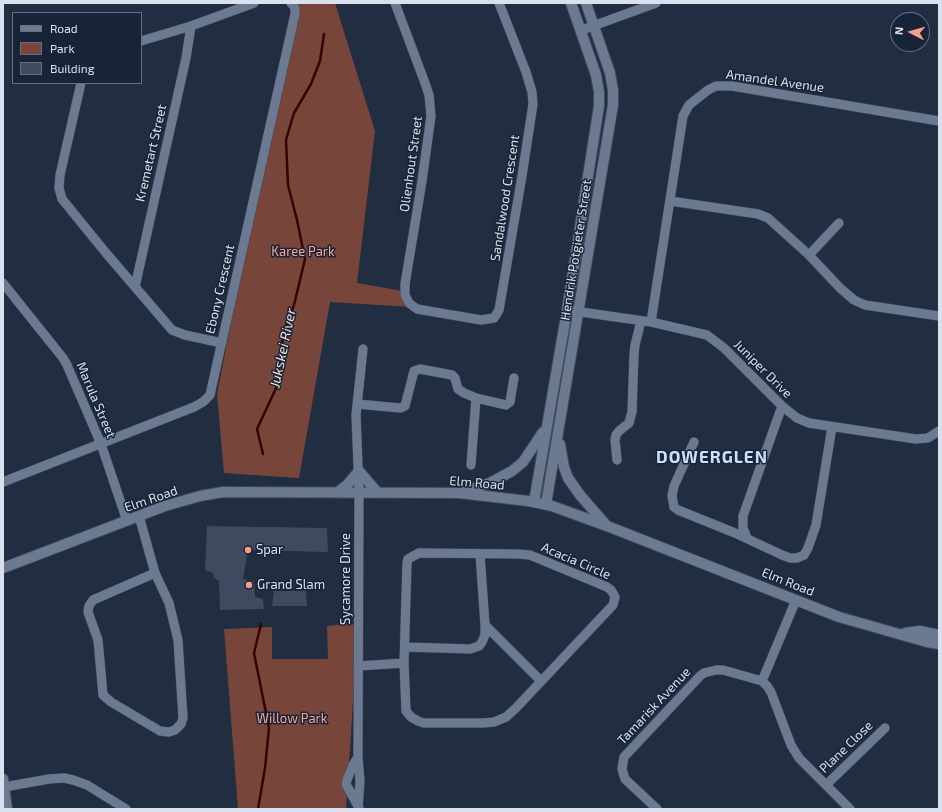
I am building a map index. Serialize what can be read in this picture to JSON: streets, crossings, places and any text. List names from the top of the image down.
{
  "streets": {
    "street": [
      "Amandel Avenue",
      "Kremetart Street",
      "Olienhout Street",
      "Sandalwood Crescent",
      "Hendrik Potgieter Street",
      "Ebony Crescent",
      "Juniper Drive",
      "Marula Street",
      "Elm Road",
      "Acacia Circle",
      "Sycamore Drive",
      "Tamarisk Avenue",
      "Plane Close"
    ]
  },
  "crossings": [
    ["Amandel Avenue", "Juniper Drive"],
    ["Kremetart Street", "Ebony Crescent"],
    ["Olienhout Street", "Sandalwood Crescent"],
    ["Hendrik Potgieter Street", "Juniper Drive"],
    ["Hendrik Potgieter Street", "Elm Road"],
    ["Marula Street", "Elm Road"],
    ["Elm Road", "Sycamore Drive"]
  ],
  "districts": ["DOWERGLEN"],
  "water": ["Jukskei River"],
  "parks": ["Karee Park", "Willow Park"],
  "places": ["Spar", "Grand Slam"],
  "legend": ["Road", "Park", "Building"],
  "north": "left"
}
